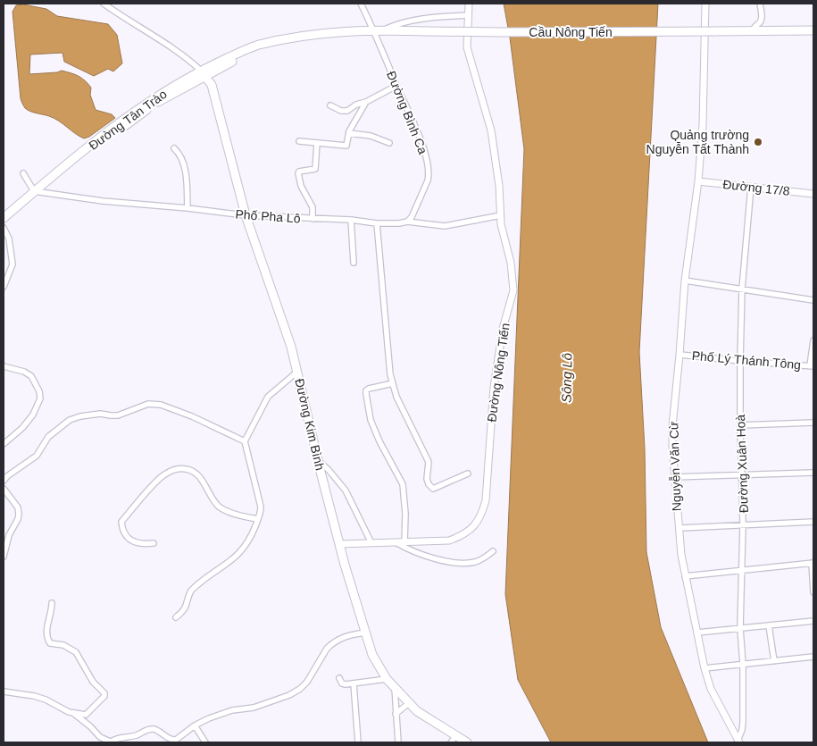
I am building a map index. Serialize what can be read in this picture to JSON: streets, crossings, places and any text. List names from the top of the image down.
{
  "streets": {
    "main road": ["Cầu Nông Tiến", "Đường Tân Trào", "Đường Kim Bình"],
    "street": [
      "Đường Bình Ca",
      "Đường 17/8",
      "Phố Pha Lô",
      "Phố Lý Thánh Tông",
      "Đường Nông Tiến",
      "Đường Xuân Hoà",
      "Nguyễn Văn Cừ"
    ]
  },
  "crossings": [
    ["Cầu Nông Tiến", "Đường Tân Trào"],
    ["Đường Bình Ca", "Đường Tân Trào"],
    ["Đường Bình Ca", "Phố Pha Lô"],
    ["Đường Tân Trào", "Phố Pha Lô"],
    ["Đường Tân Trào", "Đường Kim Bình"],
    ["Đường 17/8", "Đường Xuân Hoà"],
    ["Đường 17/8", "Nguyễn Văn Cừ"],
    ["Phố Pha Lô", "Đường Nông Tiến"],
    ["Phố Pha Lô", "Đường Kim Bình"],
    ["Phố Lý Thánh Tông", "Đường Xuân Hoà"],
    ["Phố Lý Thánh Tông", "Nguyễn Văn Cừ"],
    ["Đường Nông Tiến", "Đường Kim Bình"],
    ["Đường Xuân Hoà", "Nguyễn Văn Cừ"]
  ],
  "water": ["Sông Lô"],
  "places": ["Quảng trường Nguyễn Tất Thành"]
}
